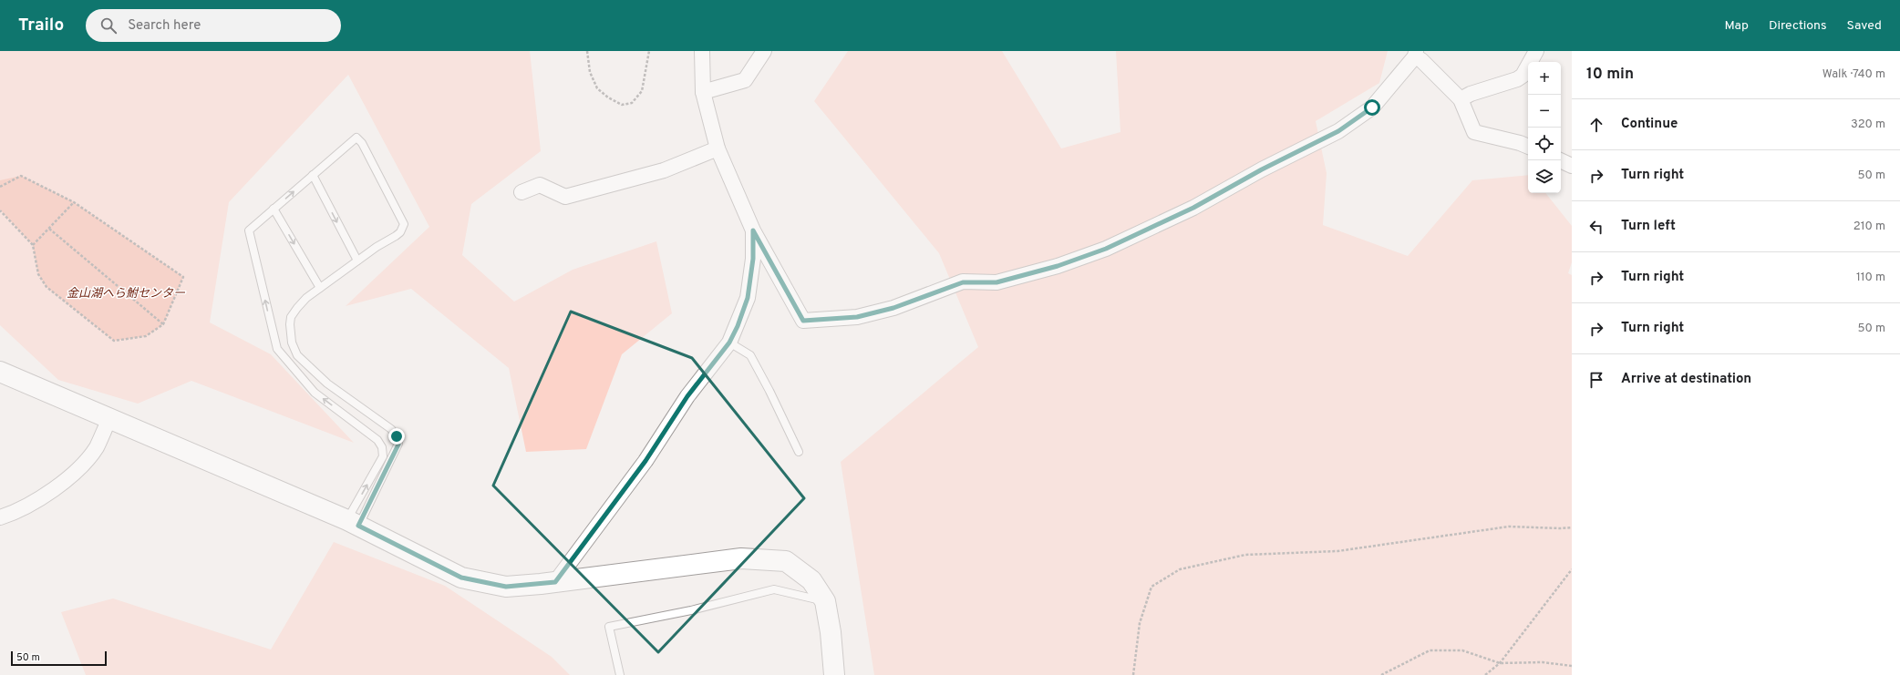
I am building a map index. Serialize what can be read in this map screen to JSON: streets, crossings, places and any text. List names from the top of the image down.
{
  "water": ["金山湖へら鮒センター"],
  "scale_bar": "50 m",
  "page": {
    "header": "Trailo",
    "search": "Search here",
    "nav": ["Map", "Directions", "Saved"],
    "heading": ["10 min", "Walk · 740 m"],
    "map_buttons": ["+", "−"],
    "list": [
      ["Continue", "320 m"],
      ["Turn right", "50 m"],
      ["Turn left", "210 m"],
      ["Turn right", "110 m"],
      ["Turn right", "50 m"],
      "Arrive at destination"
    ],
    "scale": "50 m"
  }
}
